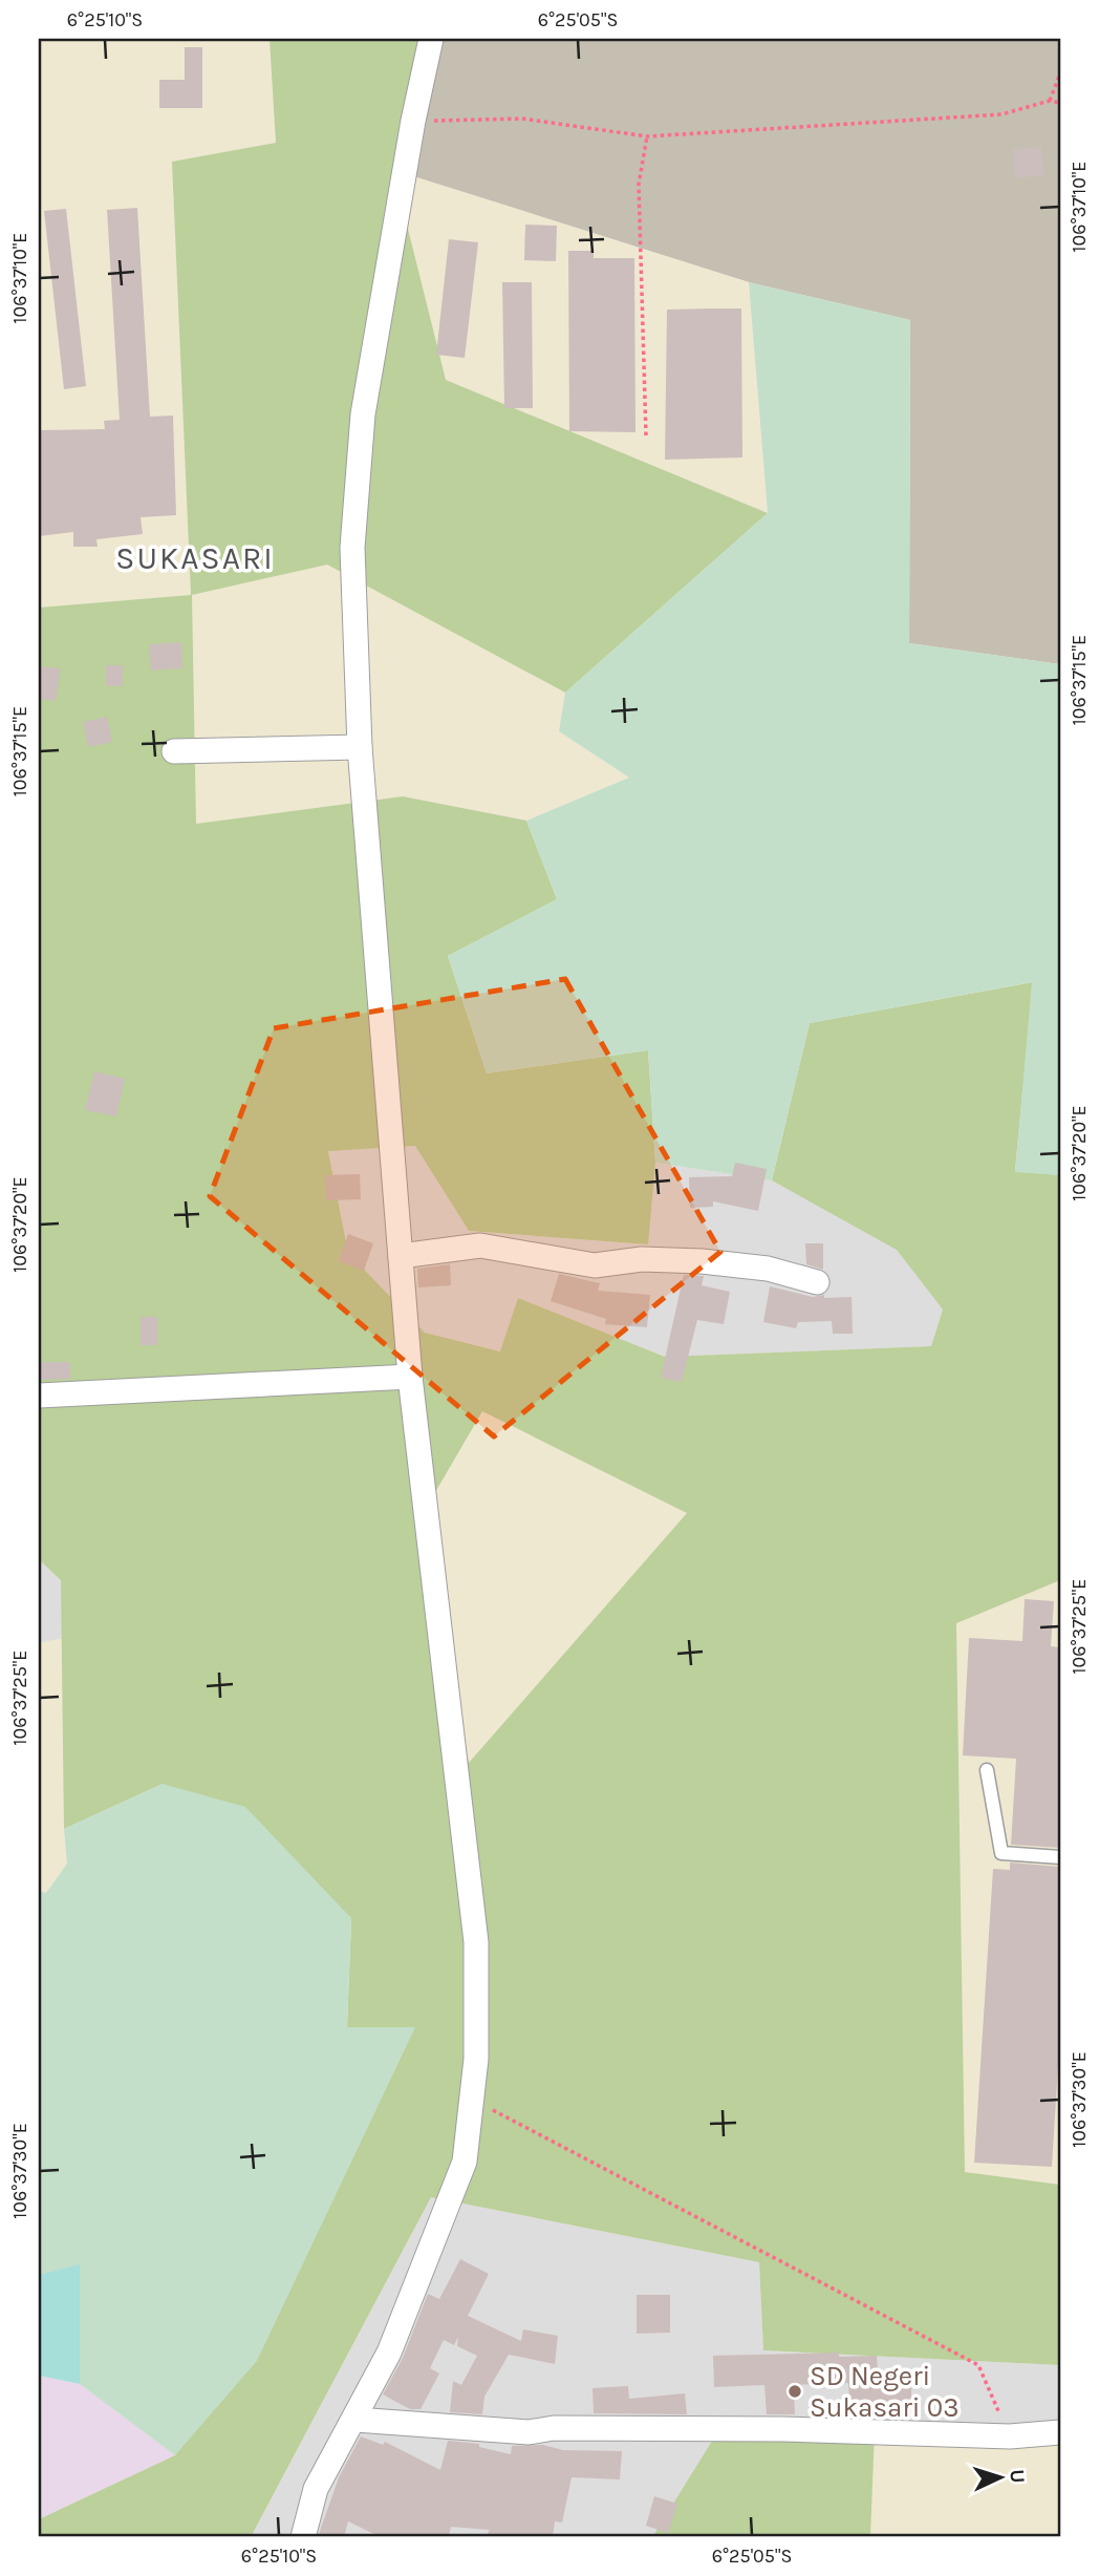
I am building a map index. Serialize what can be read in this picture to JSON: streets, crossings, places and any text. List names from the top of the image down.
{
  "districts": ["SUKASARI"],
  "places": ["SD Negeri Sukasari 03"],
  "north": "right",
  "coordinates": [
    "6°25'10\"S",
    "6°25'05\"S",
    "106°37'10\"E",
    "106°37'15\"E",
    "106°37'20\"E",
    "106°37'25\"E",
    "106°37'30\"E"
  ]
}
